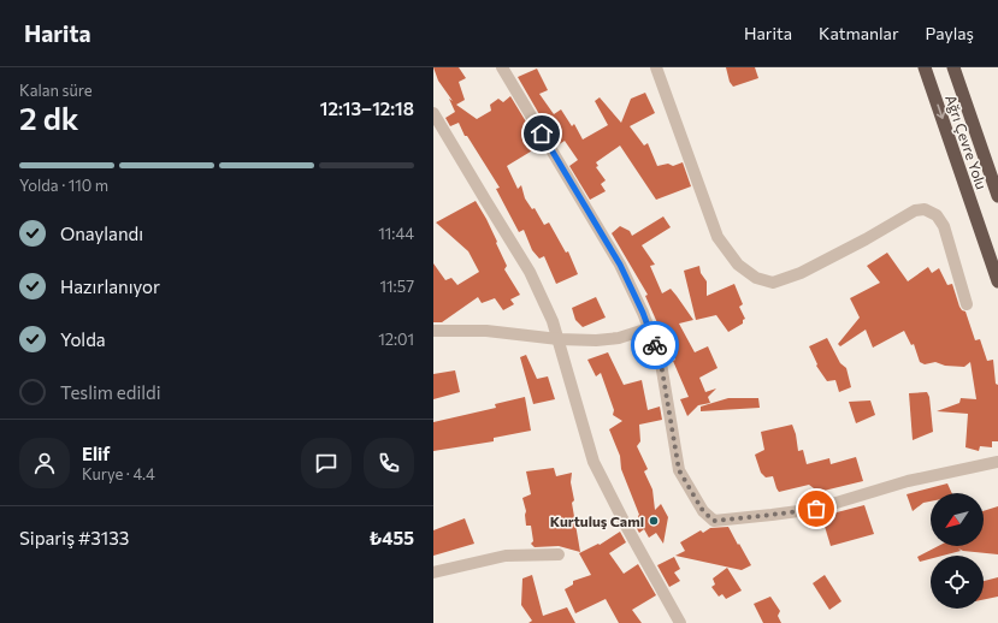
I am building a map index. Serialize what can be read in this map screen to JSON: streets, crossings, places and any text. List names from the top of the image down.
{
  "streets": {
    "highway": ["Ağrı Çevre Yolu"]
  },
  "places": ["Kurtuluş Cami"],
  "north": "bottom left",
  "page": {
    "header": "Harita",
    "nav": ["Harita", "Katmanlar", "Paylaş"],
    "heading": ["2 dk", "Kalan süre", "12:13–12:18"],
    "panel": [
      "Elif",
      "Kurye · 4.4",
      "Sipariş #3133",
      "₺455"
    ],
    "bar": "Yolda · 110 m",
    "list": [
      ["Onaylandı", "11:44"],
      ["Hazırlanıyor", "11:57"],
      ["Yolda", "12:01"],
      "Teslim edildi"
    ]
  }
}
